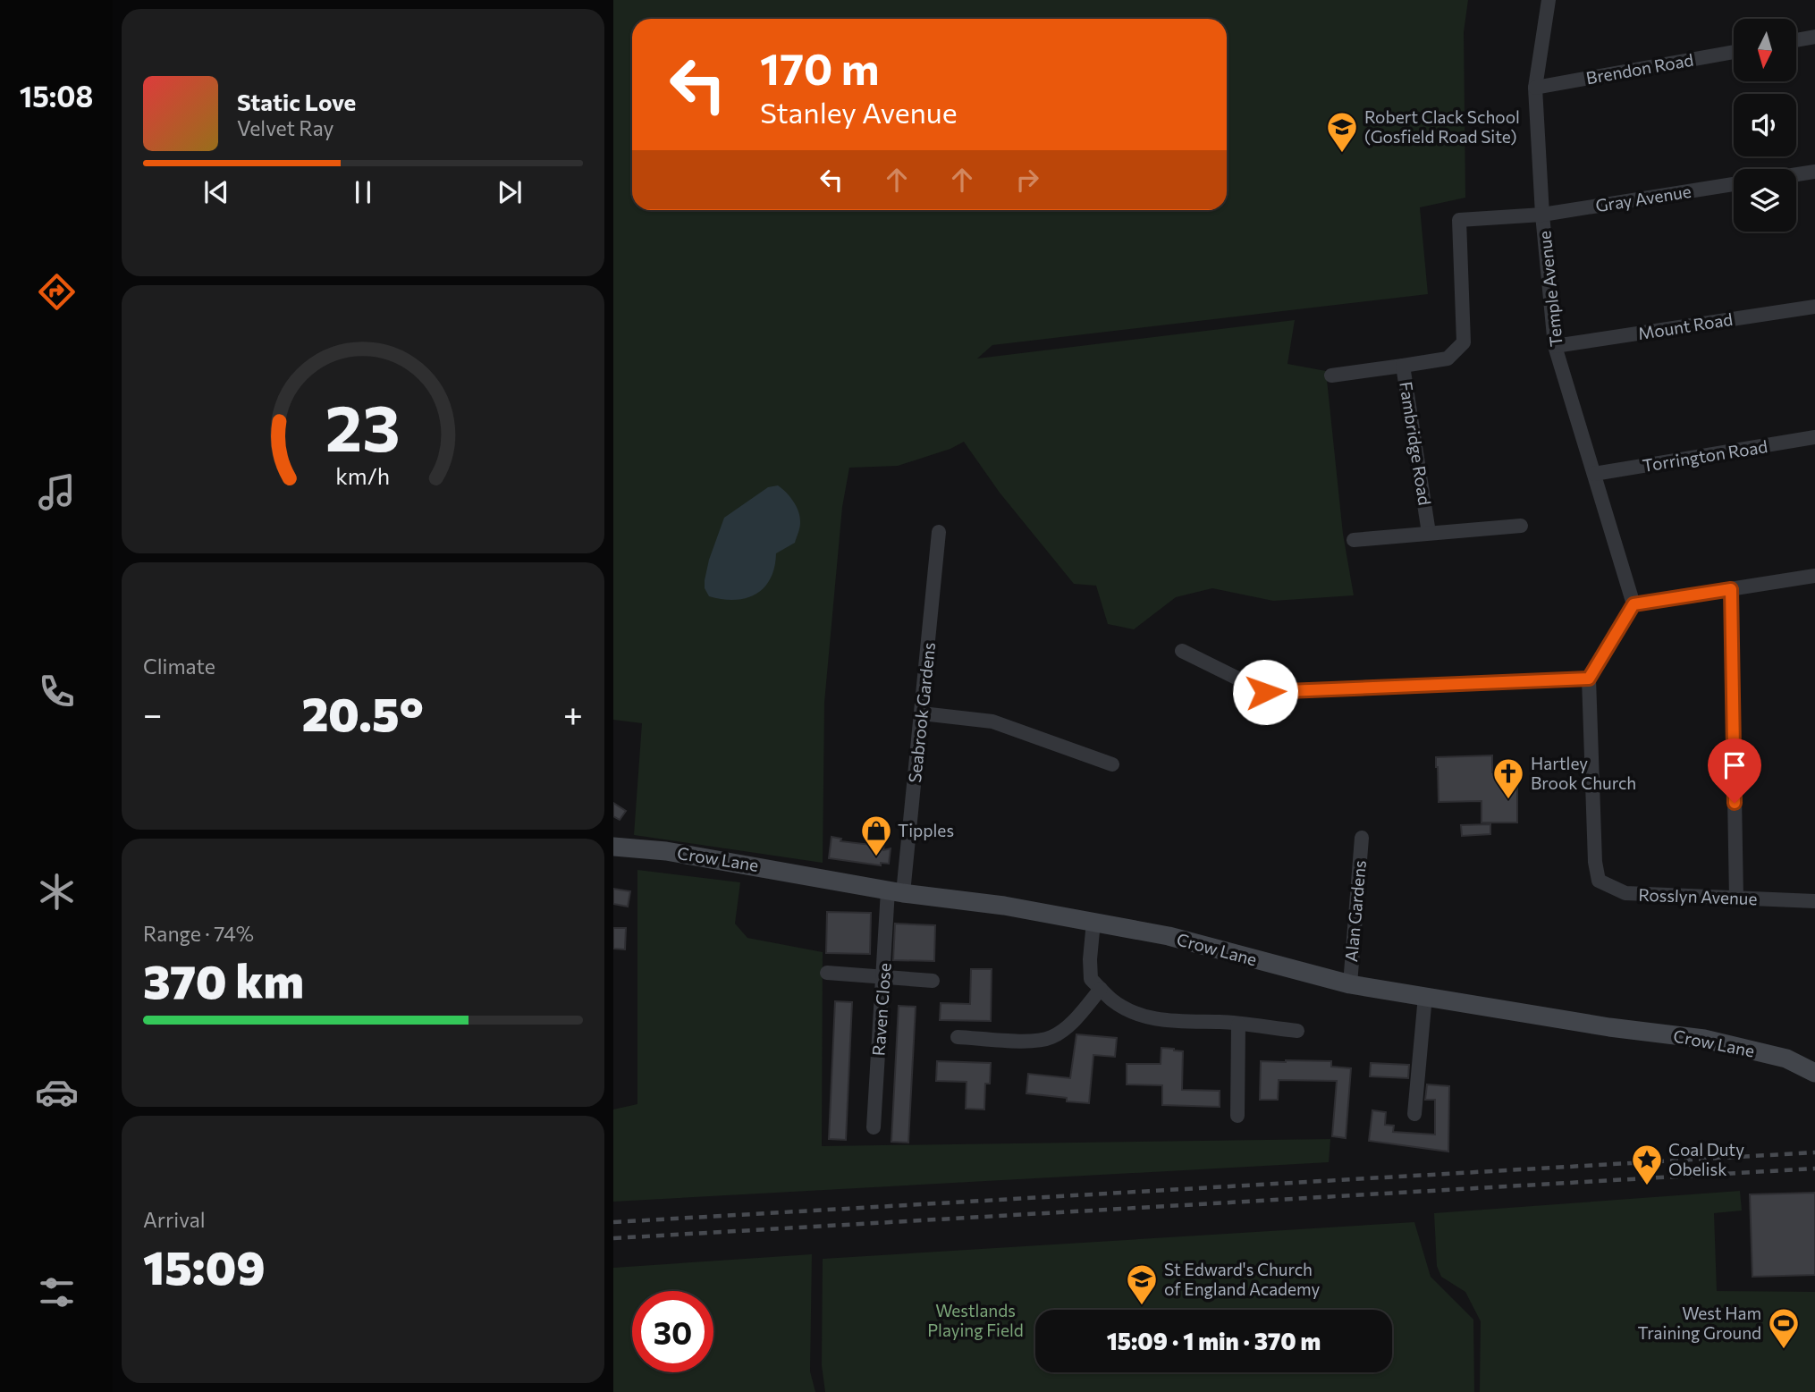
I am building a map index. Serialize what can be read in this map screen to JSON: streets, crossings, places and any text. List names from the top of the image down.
{
  "streets": {
    "street": [
      "Brendon Road",
      "Gray Avenue",
      "Temple Avenue",
      "Mount Road",
      "Fambridge Road",
      "Torrington Road",
      "Seabrook Gardens",
      "Crow Lane",
      "Rosslyn Avenue",
      "Alan Gardens",
      "Raven Close"
    ]
  },
  "crossings": [
    ["Brendon Road", "Temple Avenue"],
    ["Gray Avenue", "Temple Avenue"],
    ["Gray Avenue", "Fambridge Road"],
    ["Temple Avenue", "Mount Road"],
    ["Temple Avenue", "Fambridge Road"],
    ["Temple Avenue", "Torrington Road"],
    ["Seabrook Gardens", "Crow Lane"],
    ["Seabrook Gardens", "Raven Close"],
    ["Crow Lane", "Alan Gardens"],
    ["Crow Lane", "Raven Close"]
  ],
  "parks": ["Westlands Playing Field"],
  "places": {
    "school or university": ["Robert Clack School (Gosfield Road Site)", "St Edward's Church of England Academy"],
    "church": ["Hartley Brook Church"],
    "shop": ["Tipples"],
    "place": ["Coal Duty Obelisk"],
    "sports": ["West Ham Training Ground"]
  },
  "north": "bottom",
  "page": {
    "tabs": "15:08",
    "turn": ["170 m", "Stanley Avenue"],
    "song": ["Static Love", "Velvet Ray"],
    "tile": [
      "Climate",
      ["Range · 74%", "370 km"],
      ["Arrival", "15:09"]
    ],
    "heat": ["−", "20.5°", "+"],
    "limit": "30",
    "trip": "15:09 · 1 min · 370 m",
    "gauge": ["23", "km/h"]
  }
}
